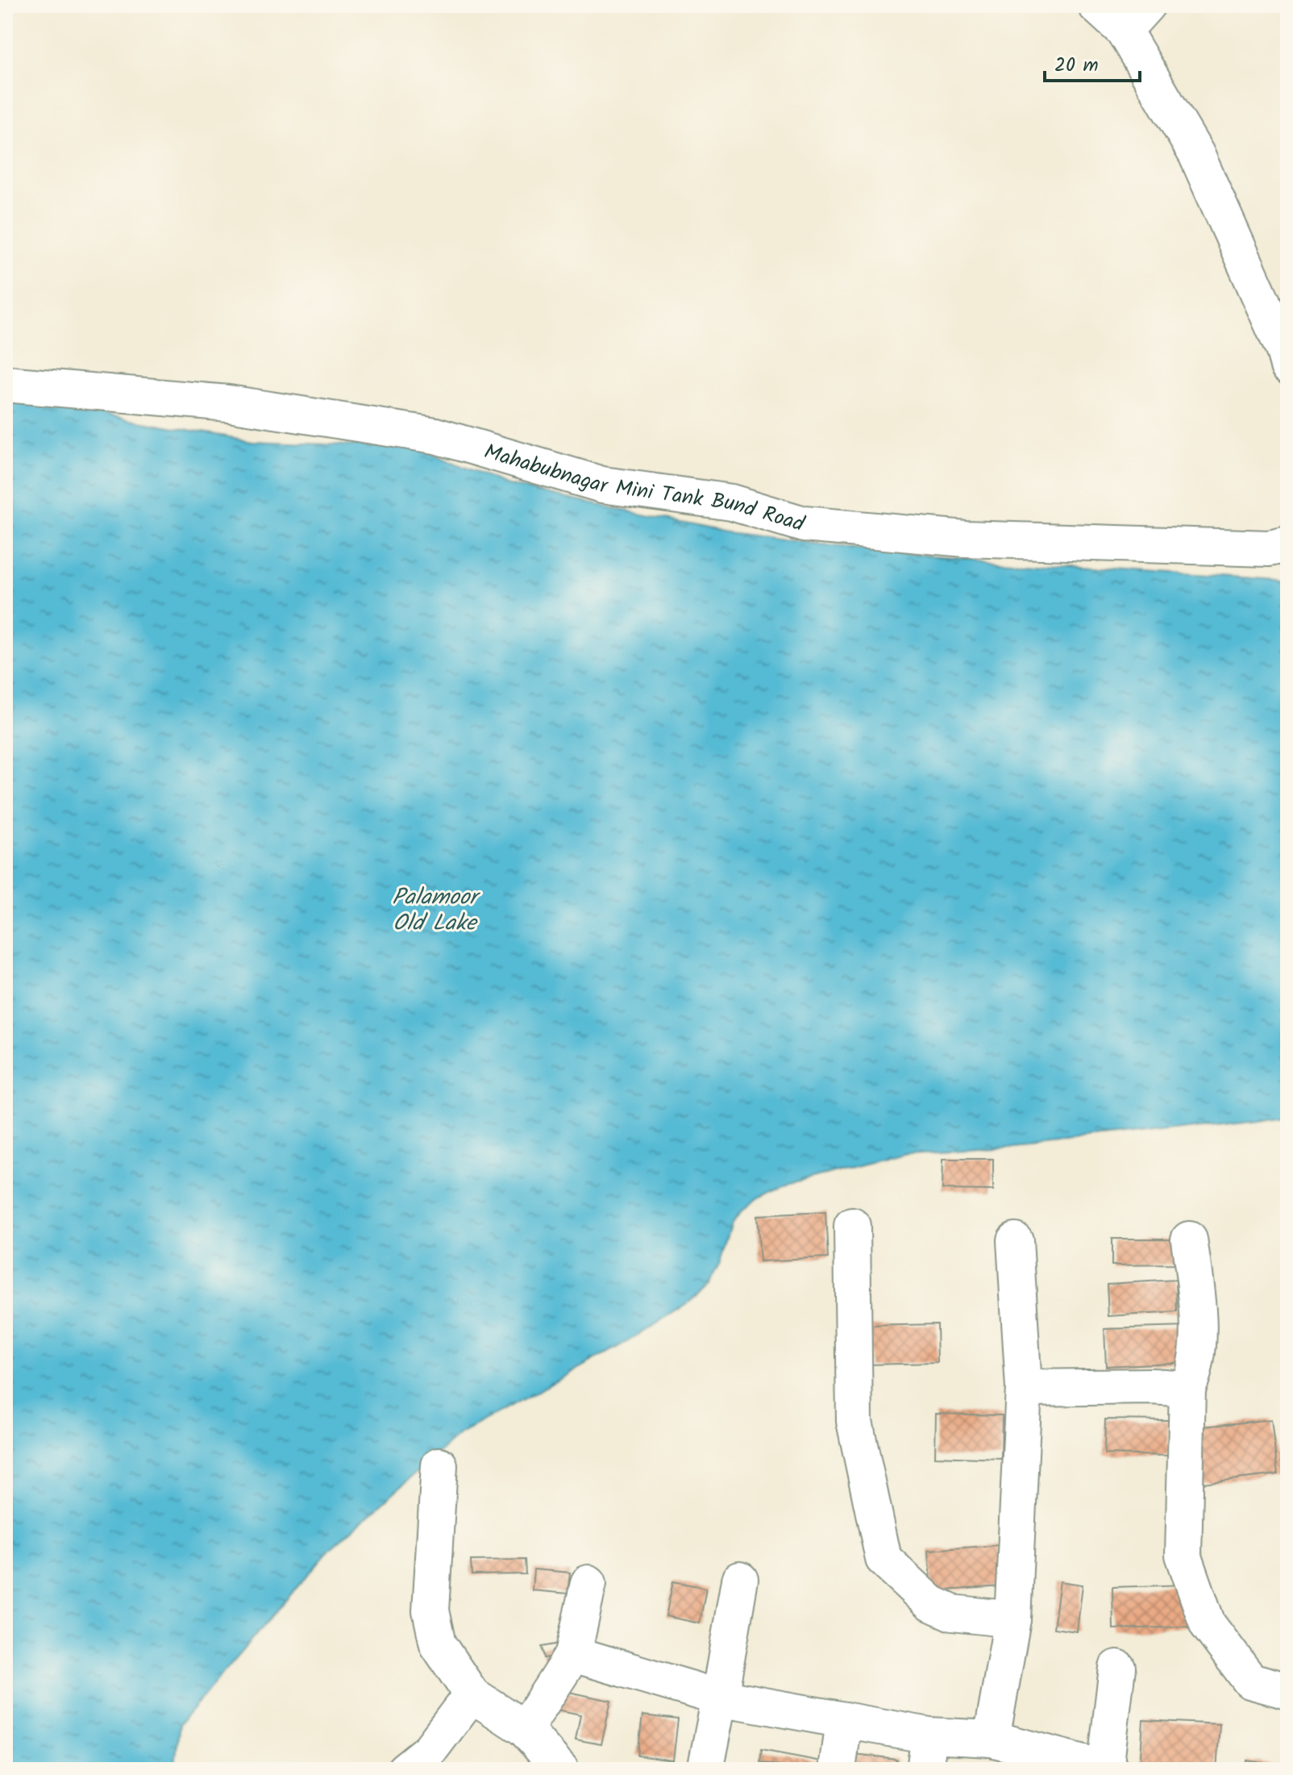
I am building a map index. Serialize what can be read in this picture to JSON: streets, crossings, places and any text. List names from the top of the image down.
{
  "streets": {
    "street": ["Mahabubnagar Mini Tank Bund Road"]
  },
  "water": ["Palamoor Old Lake"],
  "scale_bar": "20 m"
}
